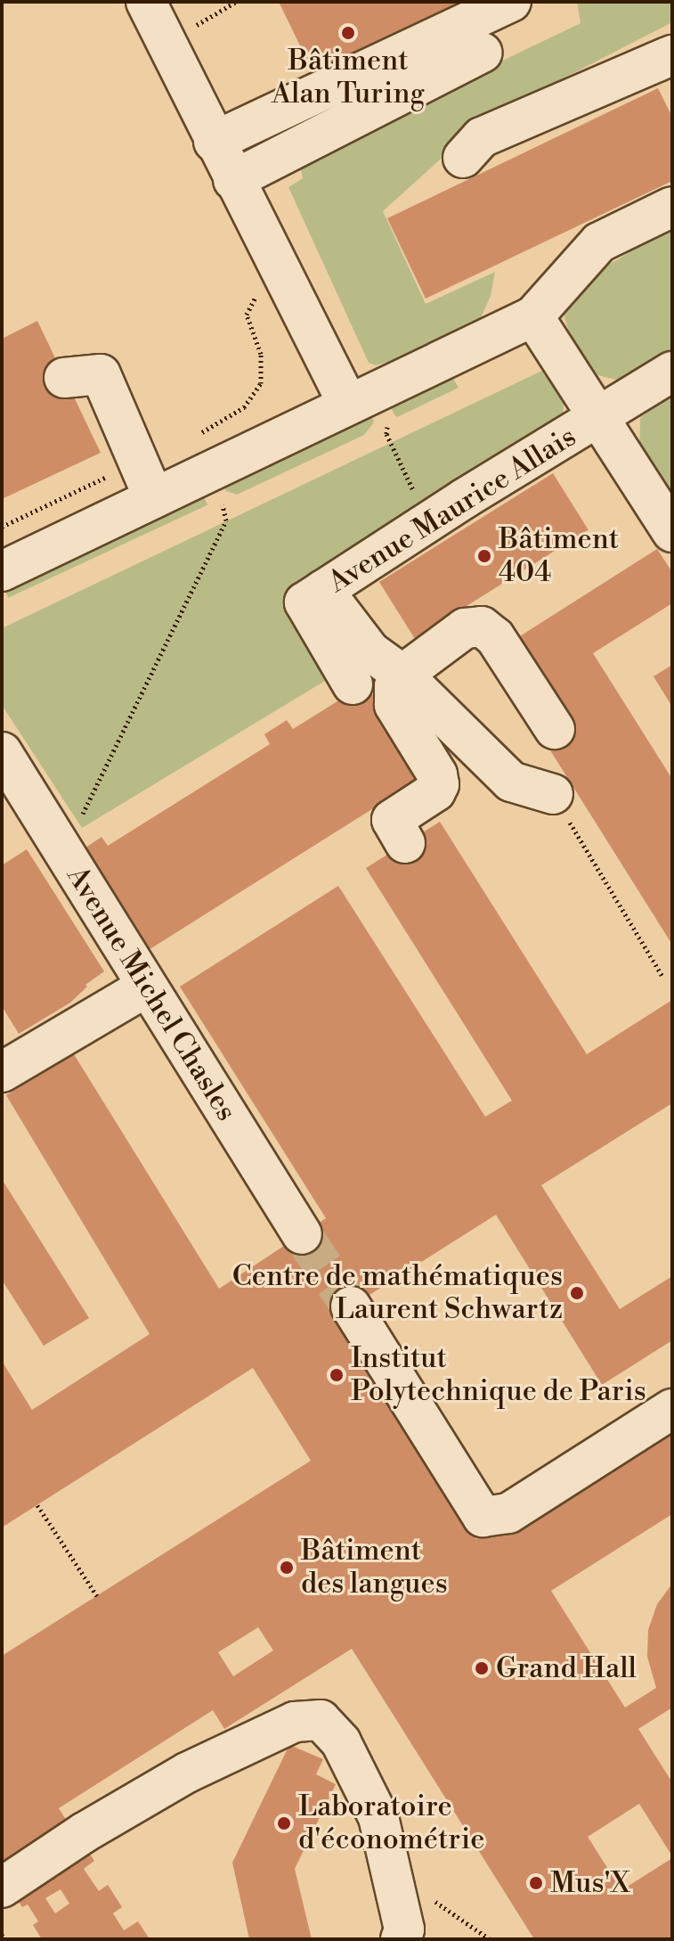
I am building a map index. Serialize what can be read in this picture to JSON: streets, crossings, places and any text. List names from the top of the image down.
{
  "streets": {
    "street": ["Avenue Maurice Allais", "Avenue Michel Chasles"]
  },
  "places": [
    "Bâtiment Alan Turing",
    "Bâtiment 404",
    "Centre de mathématiques Laurent Schwartz",
    "Institut Polytechnique de Paris",
    "Bâtiment des langues",
    "Grand Hall",
    "Laboratoire d'économétrie",
    "Mus'X"
  ]
}
